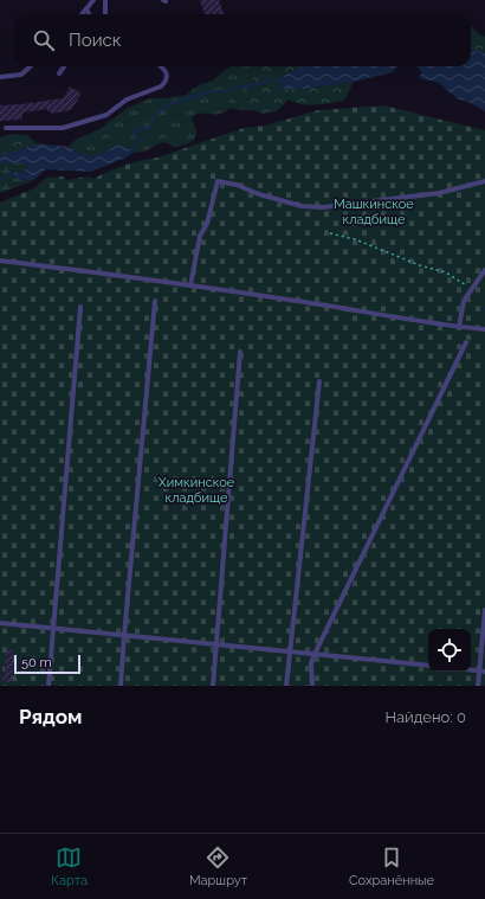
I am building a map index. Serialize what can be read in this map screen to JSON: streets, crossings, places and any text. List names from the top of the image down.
{
  "parks": ["Машкинское кладбище", "Химкинское кладбище"],
  "scale_bar": "50 m",
  "page": {
    "search": "Поиск",
    "scale": "50 m",
    "heading": ["Рядом", "Найдено: 0"],
    "nav": ["Карта", "Маршрут", "Сохранённые"]
  }
}
